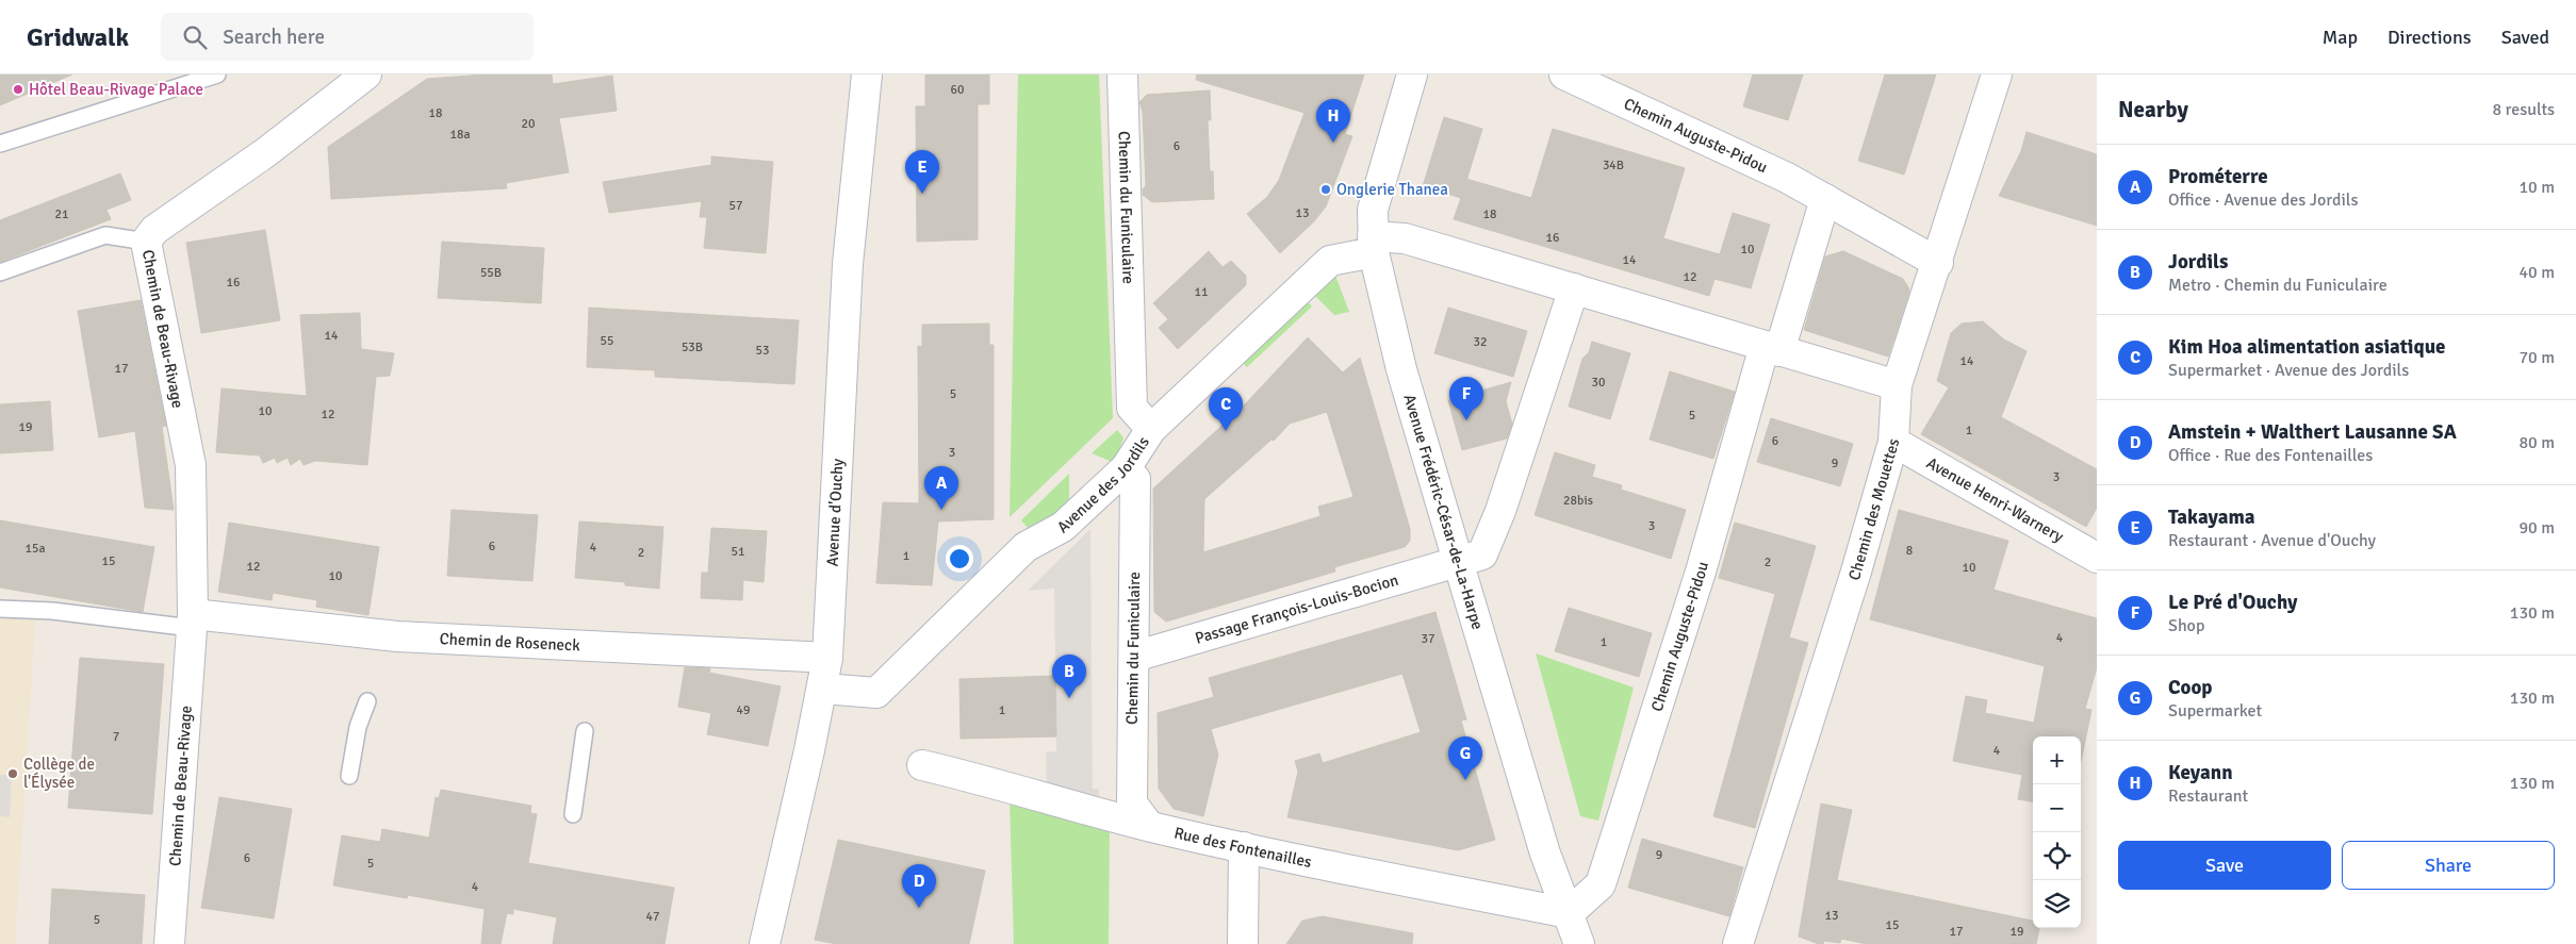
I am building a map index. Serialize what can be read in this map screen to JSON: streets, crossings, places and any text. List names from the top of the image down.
{
  "streets": {
    "street": [
      "Chemin Auguste-Pidou",
      "Chemin du Funiculaire",
      "Chemin de Beau-Rivage",
      "Avenue des Jordils",
      "Avenue Henri-Warnery",
      "Chemin des Mouettes",
      "Avenue d'Ouchy",
      "Avenue Frédéric-César-de-La-Harpe",
      "Passage François-Louis-Bocion",
      "Chemin de Roseneck",
      "Rue des Fontenailles"
    ]
  },
  "crossings": [
    ["Chemin Auguste-Pidou", "Chemin des Mouettes"],
    ["Chemin Auguste-Pidou", "Avenue Frédéric-César-de-La-Harpe"],
    ["Chemin Auguste-Pidou", "Rue des Fontenailles"],
    ["Chemin du Funiculaire", "Avenue des Jordils"],
    ["Chemin du Funiculaire", "Passage François-Louis-Bocion"],
    ["Chemin du Funiculaire", "Rue des Fontenailles"],
    ["Chemin de Beau-Rivage", "Chemin de Roseneck"],
    ["Avenue des Jordils", "Avenue d'Ouchy"],
    ["Avenue des Jordils", "Avenue Frédéric-César-de-La-Harpe"],
    ["Avenue Henri-Warnery", "Chemin des Mouettes"],
    ["Avenue d'Ouchy", "Chemin de Roseneck"],
    ["Avenue Frédéric-César-de-La-Harpe", "Passage François-Louis-Bocion"],
    ["Avenue Frédéric-César-de-La-Harpe", "Rue des Fontenailles"]
  ],
  "places": ["Hôtel Beau-Rivage Palace", "Onglerie Thanea", "Collège de l'Élysée"],
  "house_numbers": [
    "60",
    "18",
    "20",
    "18a",
    "6",
    "34B",
    "57",
    "13",
    "21",
    "18",
    "16",
    "10",
    "14",
    "55B",
    "12",
    "16",
    "11",
    "14",
    "55",
    "32",
    "53B",
    "53",
    "14",
    "17",
    "30",
    "5",
    "10",
    "12",
    "5",
    "19",
    "1",
    "6",
    "3",
    "9",
    "3",
    "28bis",
    "3",
    "6",
    "4",
    "15a",
    "8",
    "51",
    "2",
    "1",
    "15",
    "2",
    "12",
    "10",
    "10",
    "4",
    "37",
    "1",
    "49",
    "1",
    "7",
    "4",
    "9",
    "6",
    "5",
    "4",
    "13",
    "47",
    "5",
    "15",
    "17",
    "19"
  ],
  "page": {
    "header": "Gridwalk",
    "search": "Search here",
    "nav": ["Map", "Directions", "Saved"],
    "heading": ["Nearby", "8 results"],
    "pins": [
      "H",
      "E",
      "F",
      "C",
      "A",
      "B",
      "G",
      "D"
    ],
    "list": [
      {
        "mark": "A",
        "name": "Prométerre",
        "note": "Office · Avenue des Jordils",
        "value": "10 m"
      },
      {
        "mark": "B",
        "name": "Jordils",
        "note": "Metro · Chemin du Funiculaire",
        "value": "40 m"
      },
      {
        "mark": "C",
        "name": "Kim Hoa alimentation asiatique",
        "note": "Supermarket · Avenue des Jordils",
        "value": "70 m"
      },
      {
        "mark": "D",
        "name": "Amstein + Walthert Lausanne SA",
        "note": "Office · Rue des Fontenailles",
        "value": "80 m"
      },
      {
        "mark": "E",
        "name": "Takayama",
        "note": "Restaurant · Avenue d'Ouchy",
        "value": "90 m"
      },
      {
        "mark": "F",
        "name": "Le Pré d'Ouchy",
        "note": "Shop",
        "value": "130 m"
      },
      {
        "mark": "G",
        "name": "Coop",
        "note": "Supermarket",
        "value": "130 m"
      },
      {
        "mark": "H",
        "name": "Keyann",
        "note": "Restaurant",
        "value": "130 m"
      }
    ],
    "map_buttons": ["+", "−"],
    "buttons": ["Save", "Share"]
  }
}
